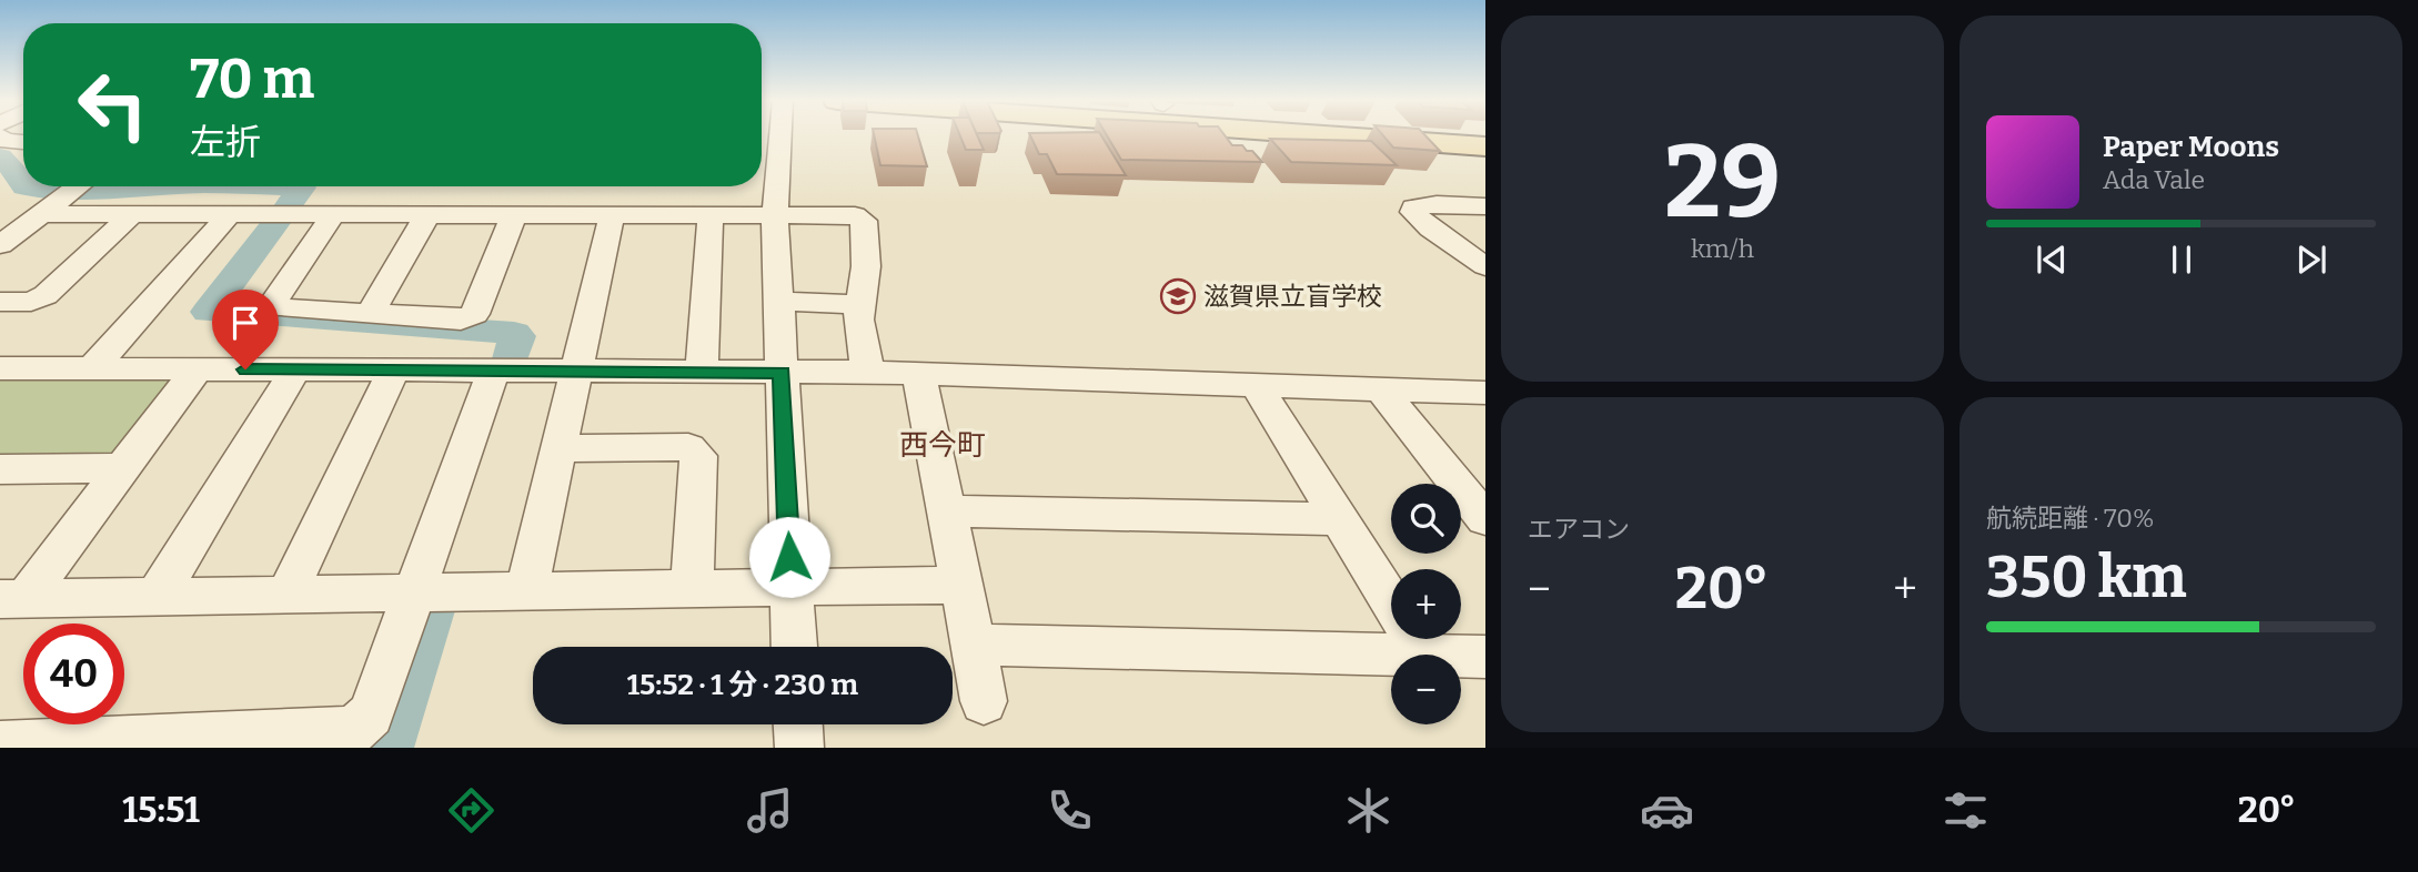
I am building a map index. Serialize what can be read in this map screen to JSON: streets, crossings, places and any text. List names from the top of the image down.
{
  "districts": ["西今町"],
  "places": {
    "school or university": ["滋賀県立盲学校"]
  },
  "page": {
    "tile": [
      ["29", "km/h"],
      "エアコン",
      ["航続距離 · 70%", "350 km"]
    ],
    "turn": ["70 m", "左折"],
    "song": ["Paper Moons", "Ada Vale"],
    "map_buttons": ["+", "−"],
    "heat": ["−", "20°", "+"],
    "limit": "40",
    "trip": "15:52 · 1 分 · 230 m",
    "tabs": ["15:51", "20°"]
  }
}
